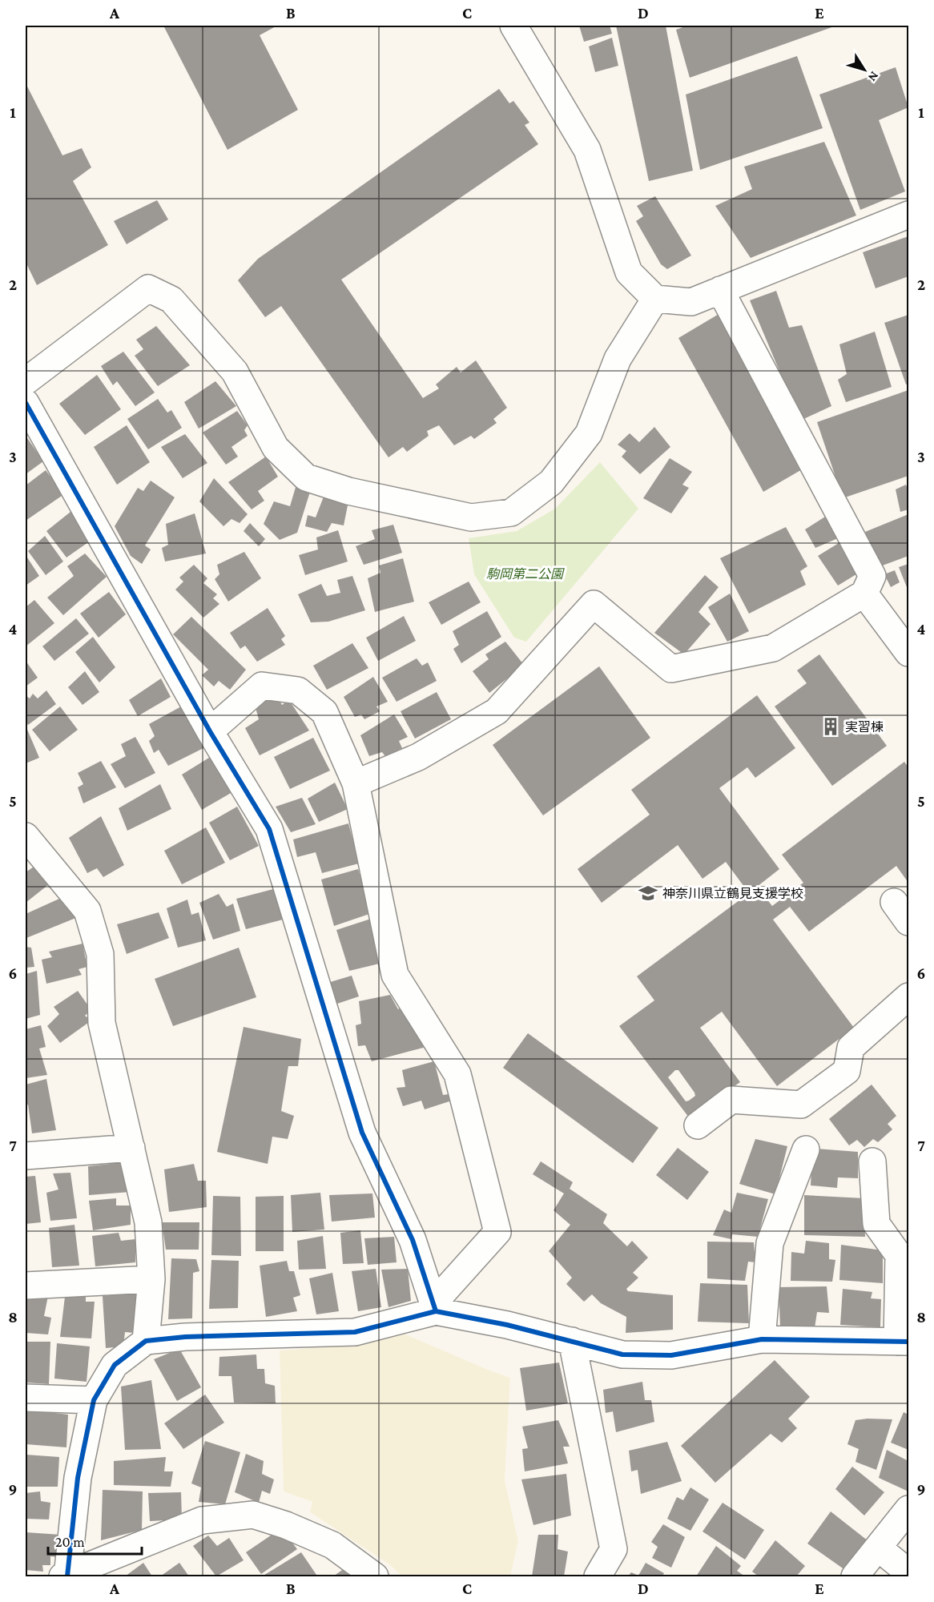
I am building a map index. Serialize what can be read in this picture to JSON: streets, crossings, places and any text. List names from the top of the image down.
{
  "parks": ["駒岡第二公園"],
  "places": {
    "building": ["実習棟"],
    "school or university": ["神奈川県立鶴見支援学校"]
  },
  "scale_bar": "20 m",
  "north": "bottom right",
  "grid": {
    "columns": [
      "A",
      "B",
      "C",
      "D",
      "E"
    ],
    "rows": [
      "1",
      "2",
      "3",
      "4",
      "5",
      "6",
      "7",
      "8",
      "9"
    ]
  }
}
